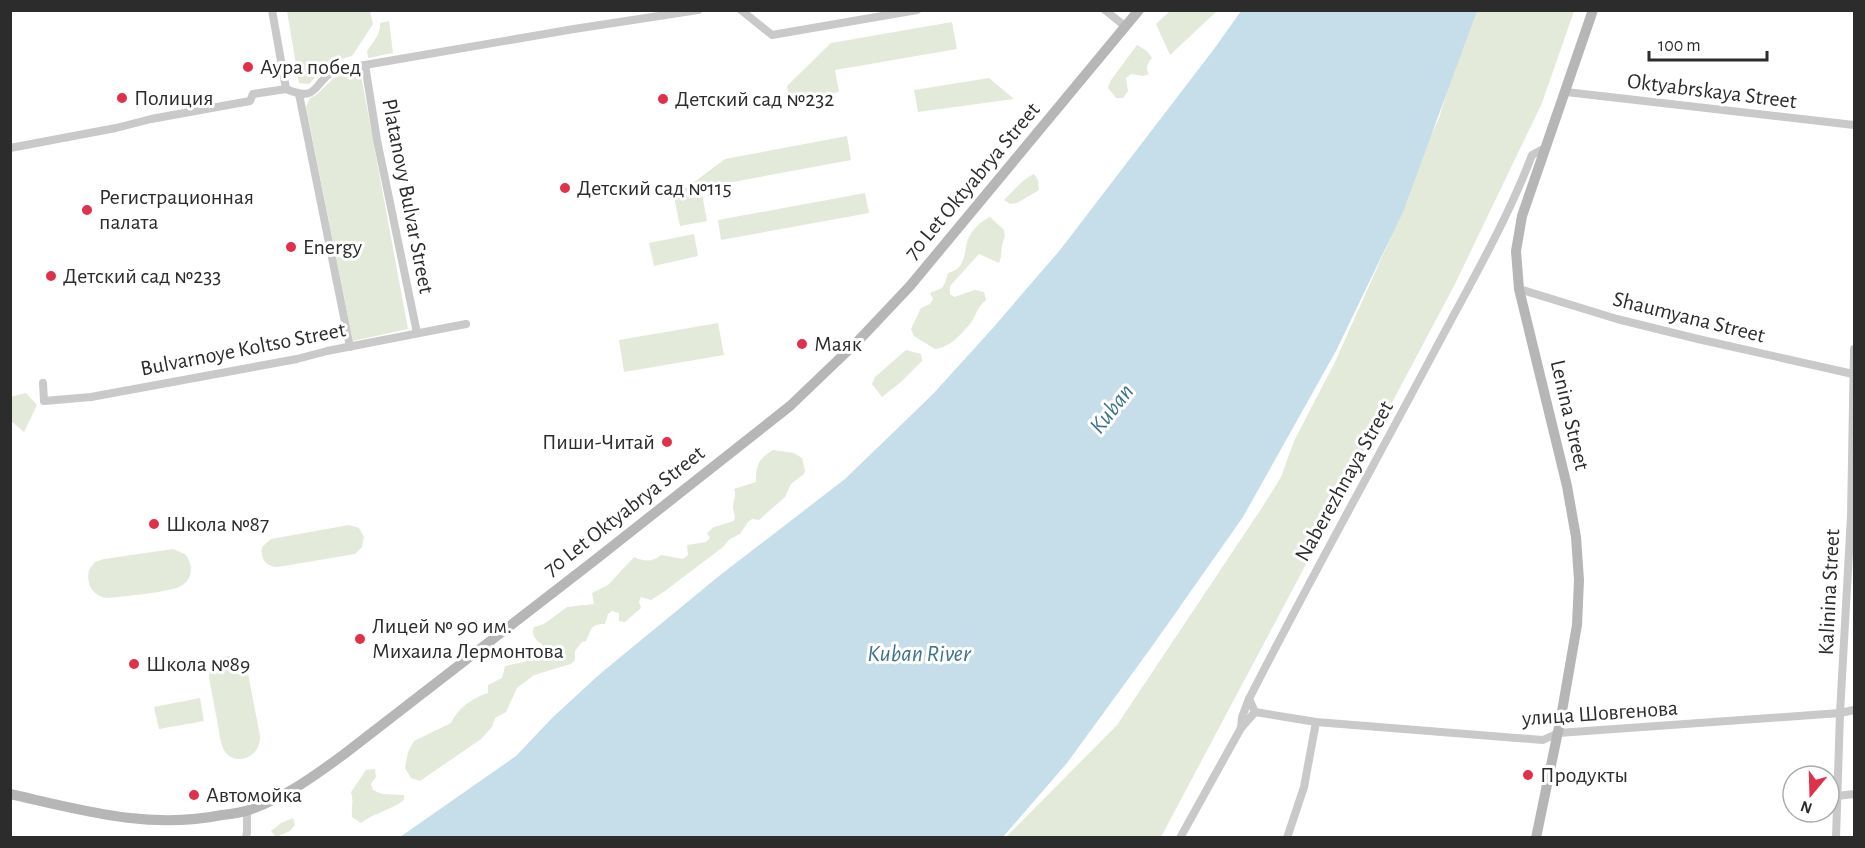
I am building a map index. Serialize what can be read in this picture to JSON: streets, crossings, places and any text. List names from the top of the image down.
{
  "streets": {
    "main road": ["70 Let Oktyabrya Street", "Lenina Street"],
    "street": [
      "Oktyabrskaya Street",
      "Platanovy Bulvar Street",
      "Shaumyana Street",
      "Bulvarnoye Koltso Street",
      "Naberezhnaya Street",
      "Kalinina Street",
      "улица Шовгенова"
    ]
  },
  "crossings": [
    ["Oktyabrskaya Street", "Lenina Street"],
    ["Platanovy Bulvar Street", "Bulvarnoye Koltso Street"],
    ["Shaumyana Street", "Lenina Street"],
    ["Shaumyana Street", "Kalinina Street"],
    ["Lenina Street", "Naberezhnaya Street"],
    ["Lenina Street", "улица Шовгенова"],
    ["Kalinina Street", "улица Шовгенова"]
  ],
  "water": ["Kuban", "Kuban River"],
  "places": [
    "Аура побед",
    "Полиция",
    "Детский сад №232",
    "Детский сад №115",
    "Регистрационная палата",
    "Energy",
    "Детский сад №233",
    "Маяк",
    "Пиши-Читай",
    "Школа №87",
    "Лицей № 90 им. Михаила Лермонтова",
    "Школа №89",
    "Продукты",
    "Автомойка"
  ],
  "scale_bar": "100 m",
  "north": "bottom"
}
